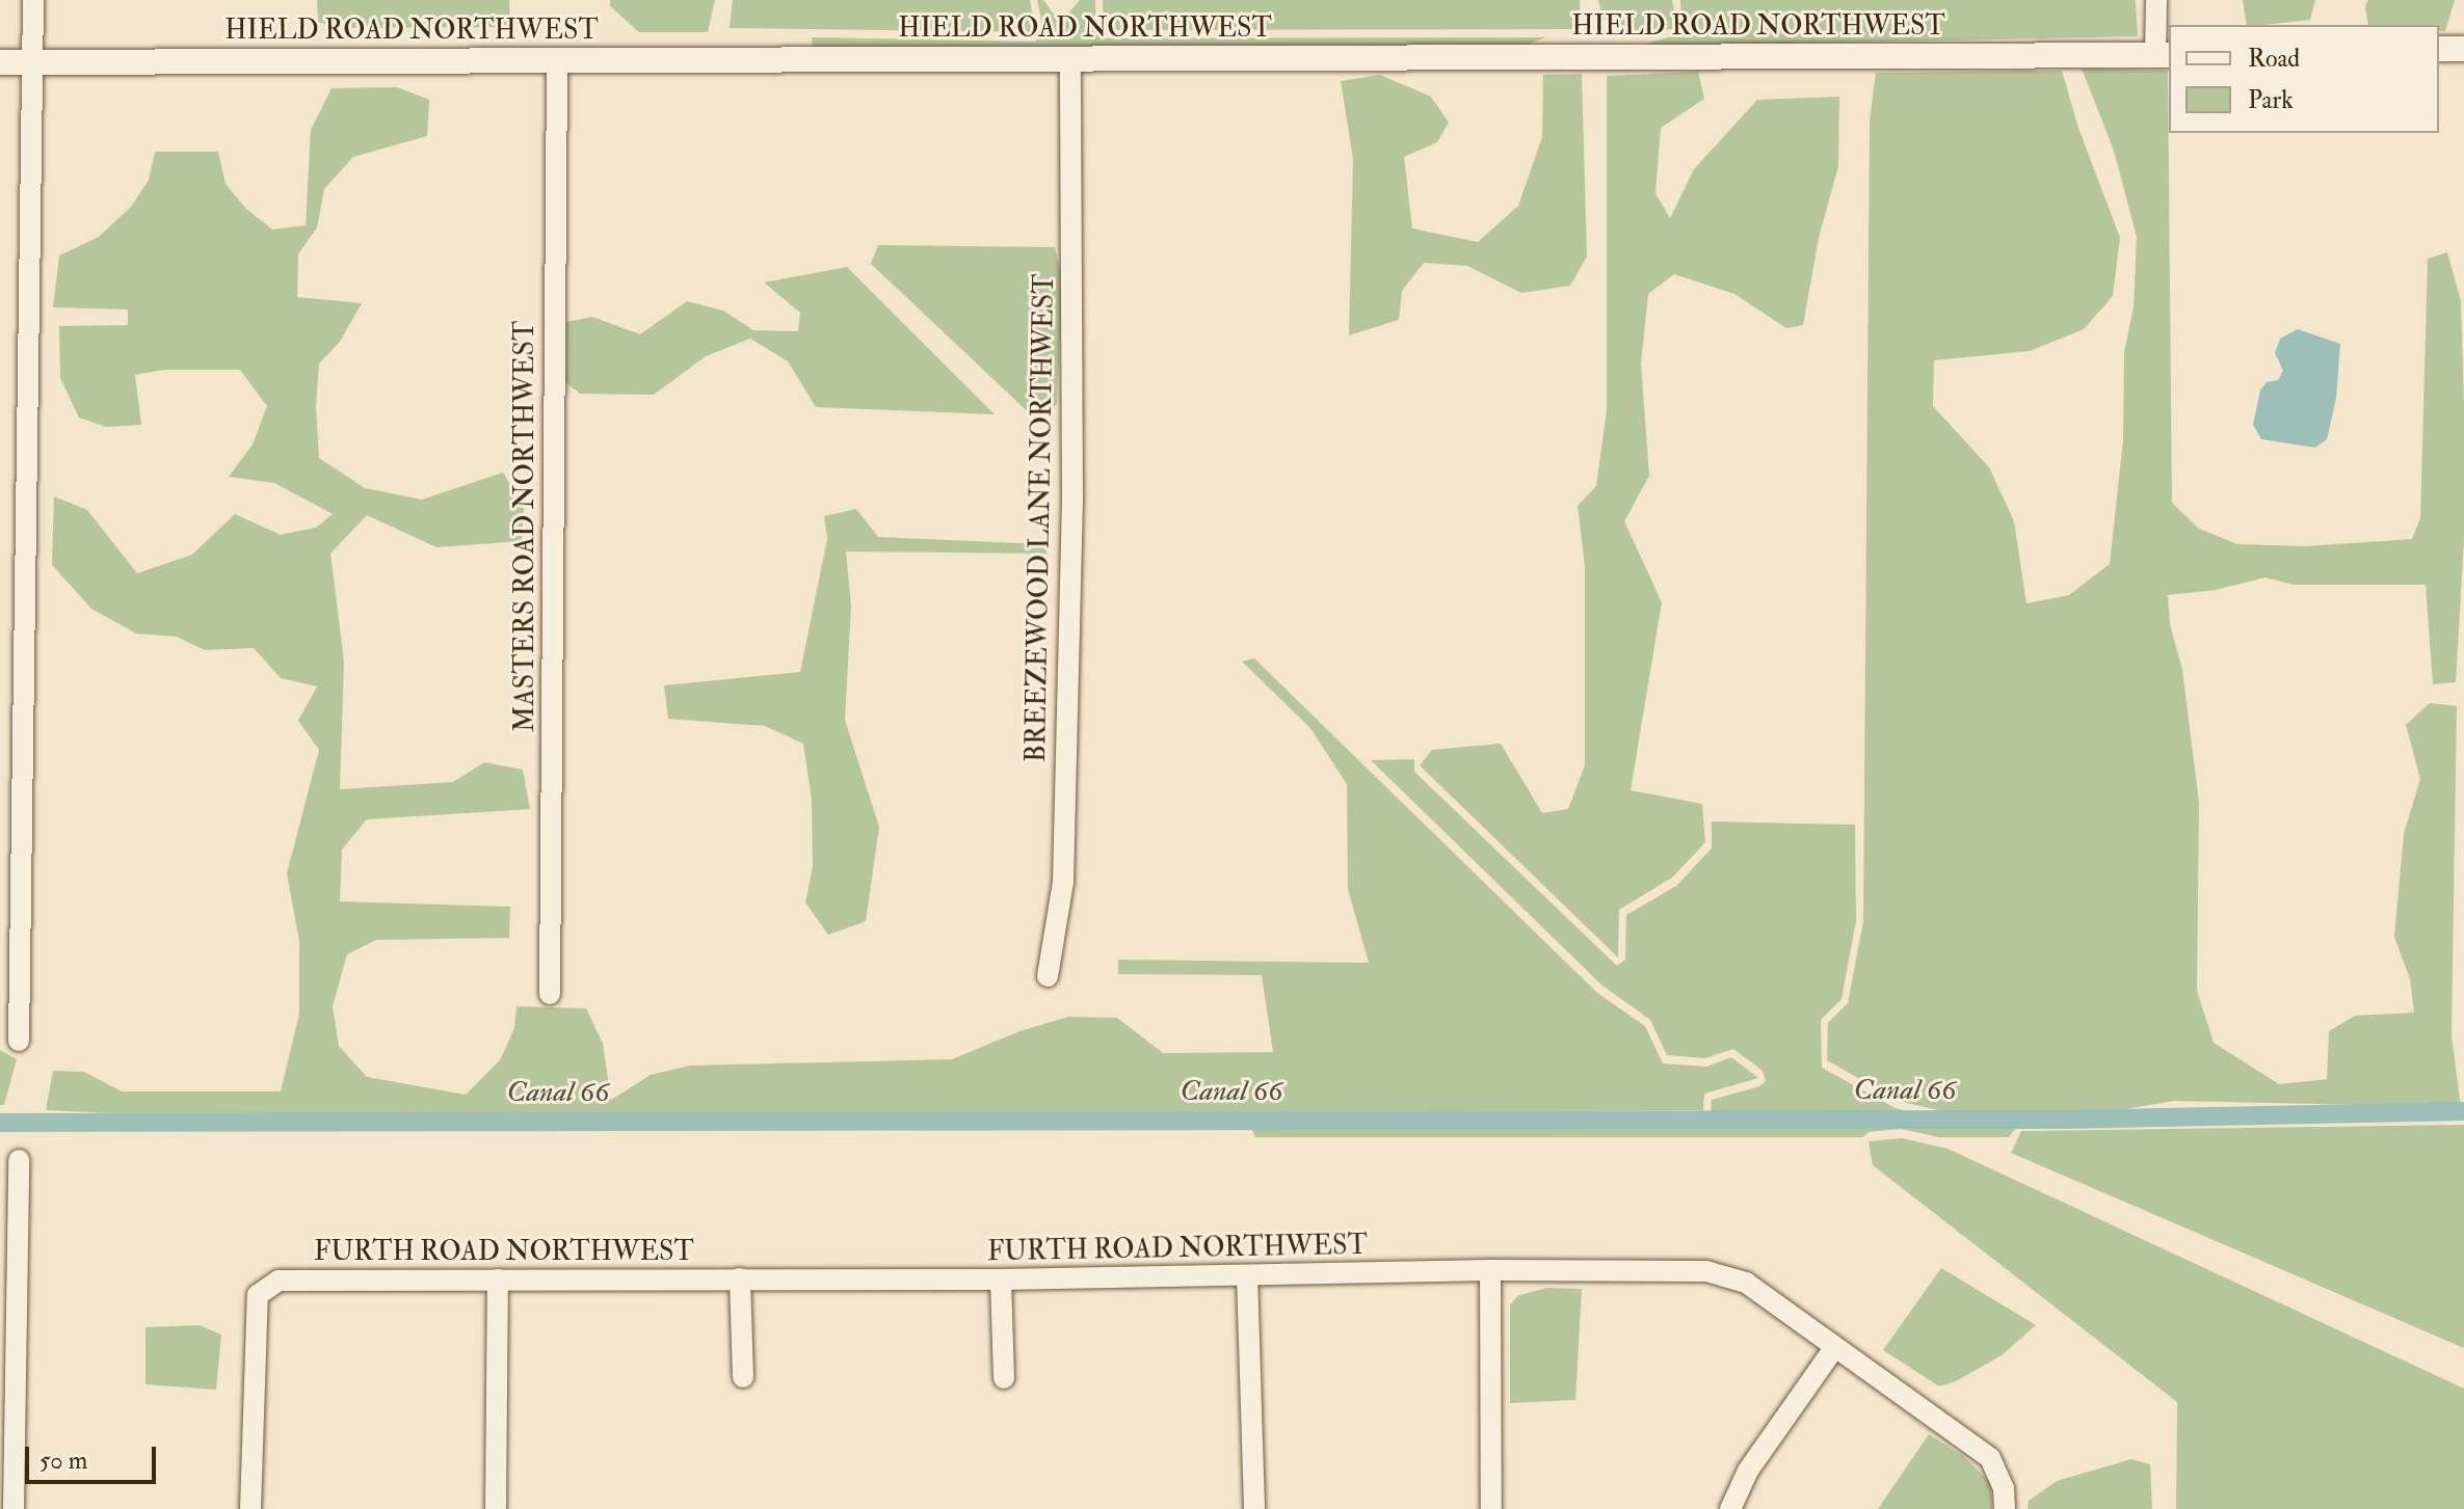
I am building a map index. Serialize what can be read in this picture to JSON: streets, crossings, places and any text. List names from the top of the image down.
{
  "streets": {
    "street": [
      "HIELD ROAD NORTHWEST",
      "BREEZEWOOD LANE NORTHWEST",
      "MASTERS ROAD NORTHWEST",
      "FURTH ROAD NORTHWEST"
    ]
  },
  "crossings": [
    ["HIELD ROAD NORTHWEST", "BREEZEWOOD LANE NORTHWEST"],
    ["HIELD ROAD NORTHWEST", "MASTERS ROAD NORTHWEST"]
  ],
  "water": ["Canal 66"],
  "legend": ["Road", "Park"],
  "scale_bar": "50 m"
}
